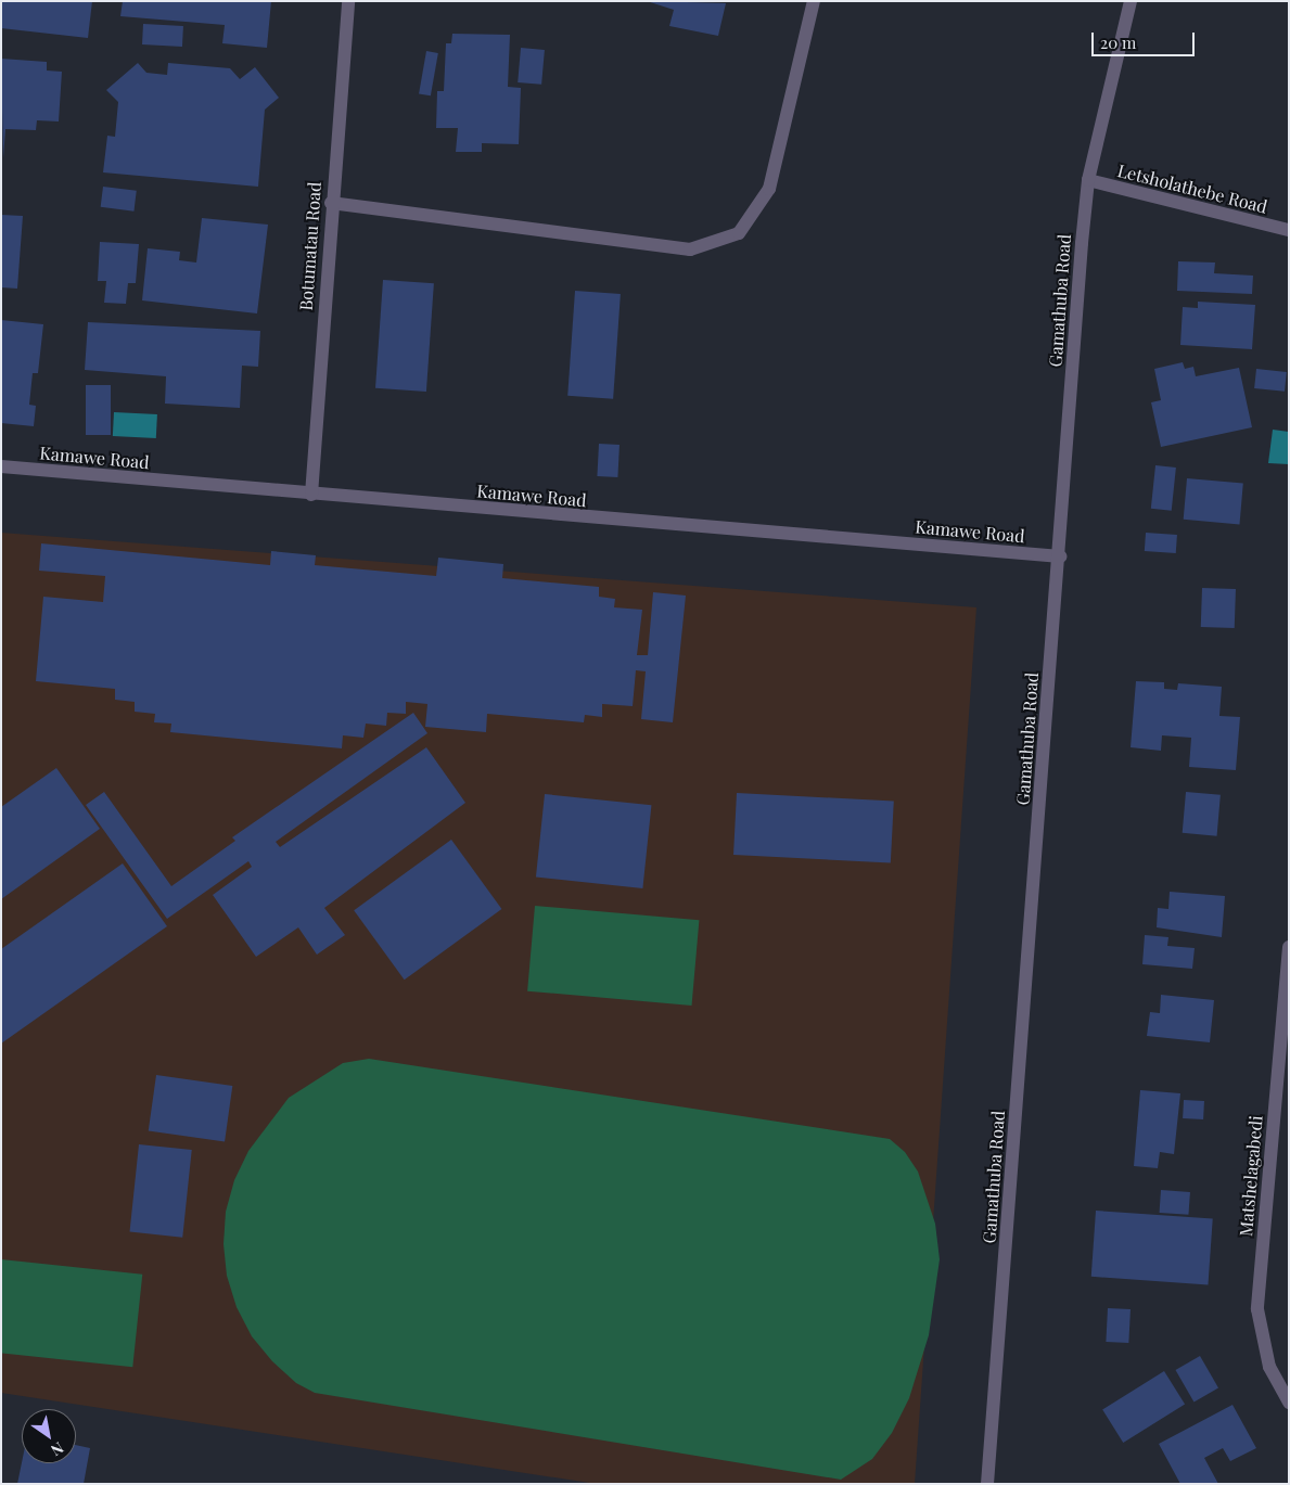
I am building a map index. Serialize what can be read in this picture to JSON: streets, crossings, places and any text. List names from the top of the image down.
{
  "streets": {
    "street": [
      "Letsholathebe Road",
      "Botumatau Road",
      "Gamathuba Road",
      "Kamawe Road",
      "Matshelagabedi"
    ]
  },
  "crossings": [
    ["Letsholathebe Road", "Gamathuba Road"],
    ["Botumatau Road", "Kamawe Road"],
    ["Gamathuba Road", "Kamawe Road"]
  ],
  "scale_bar": "20 m",
  "north": "bottom right"
}
